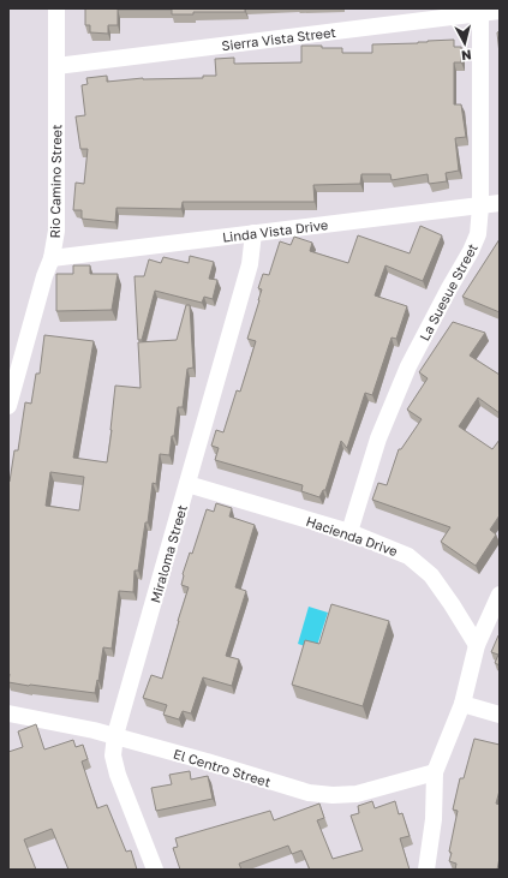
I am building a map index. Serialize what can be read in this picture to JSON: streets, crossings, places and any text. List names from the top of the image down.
{
  "streets": {
    "street": [
      "Sierra Vista Street",
      "Rio Camino Street",
      "Linda Vista Drive",
      "La Suesue Street",
      "Hacienda Drive",
      "Miraloma Street",
      "El Centro Street"
    ]
  },
  "crossings": [
    ["Sierra Vista Street", "Rio Camino Street"],
    ["Sierra Vista Street", "La Suesue Street"],
    ["Rio Camino Street", "Linda Vista Drive"],
    ["Linda Vista Drive", "La Suesue Street"],
    ["Linda Vista Drive", "Miraloma Street"],
    ["La Suesue Street", "Hacienda Drive"],
    ["Hacienda Drive", "Miraloma Street"],
    ["Miraloma Street", "El Centro Street"]
  ],
  "north": "bottom"
}
